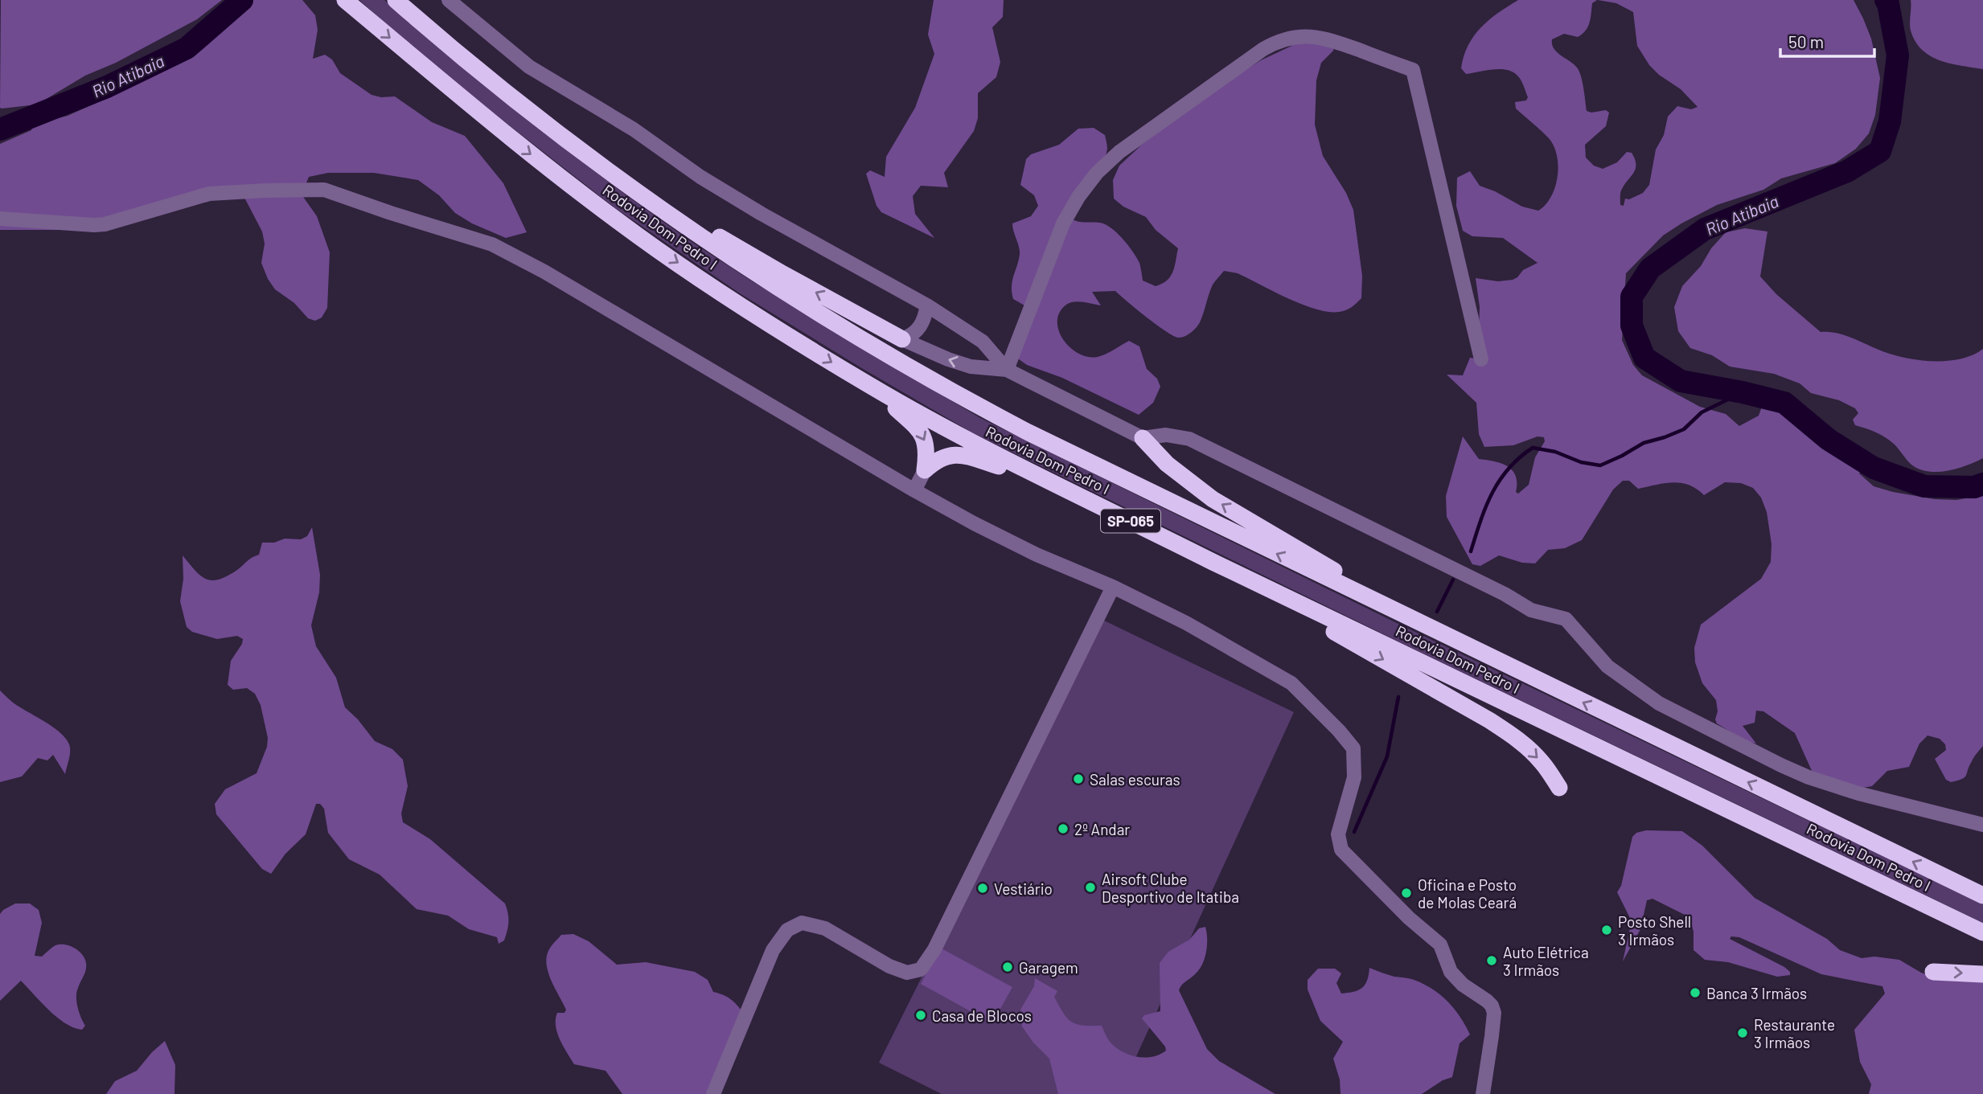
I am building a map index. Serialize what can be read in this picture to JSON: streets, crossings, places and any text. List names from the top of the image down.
{
  "streets": {
    "highway": ["Rodovia Dom Pedro I", "SP-065"]
  },
  "water": ["Rio Atibaia"],
  "places": [
    "Salas escuras",
    "2º Andar",
    "Airsoft Clube Desportivo de Itatiba",
    "Vestiário",
    "Oficina e Posto de Molas Ceará",
    "Posto Shell 3 Irmãos",
    "Auto Elétrica 3 Irmãos",
    "Garagem",
    "Banca 3 Irmãos",
    "Casa de Blocos",
    "Restaurante 3 Irmãos"
  ],
  "scale_bar": "50 m"
}
